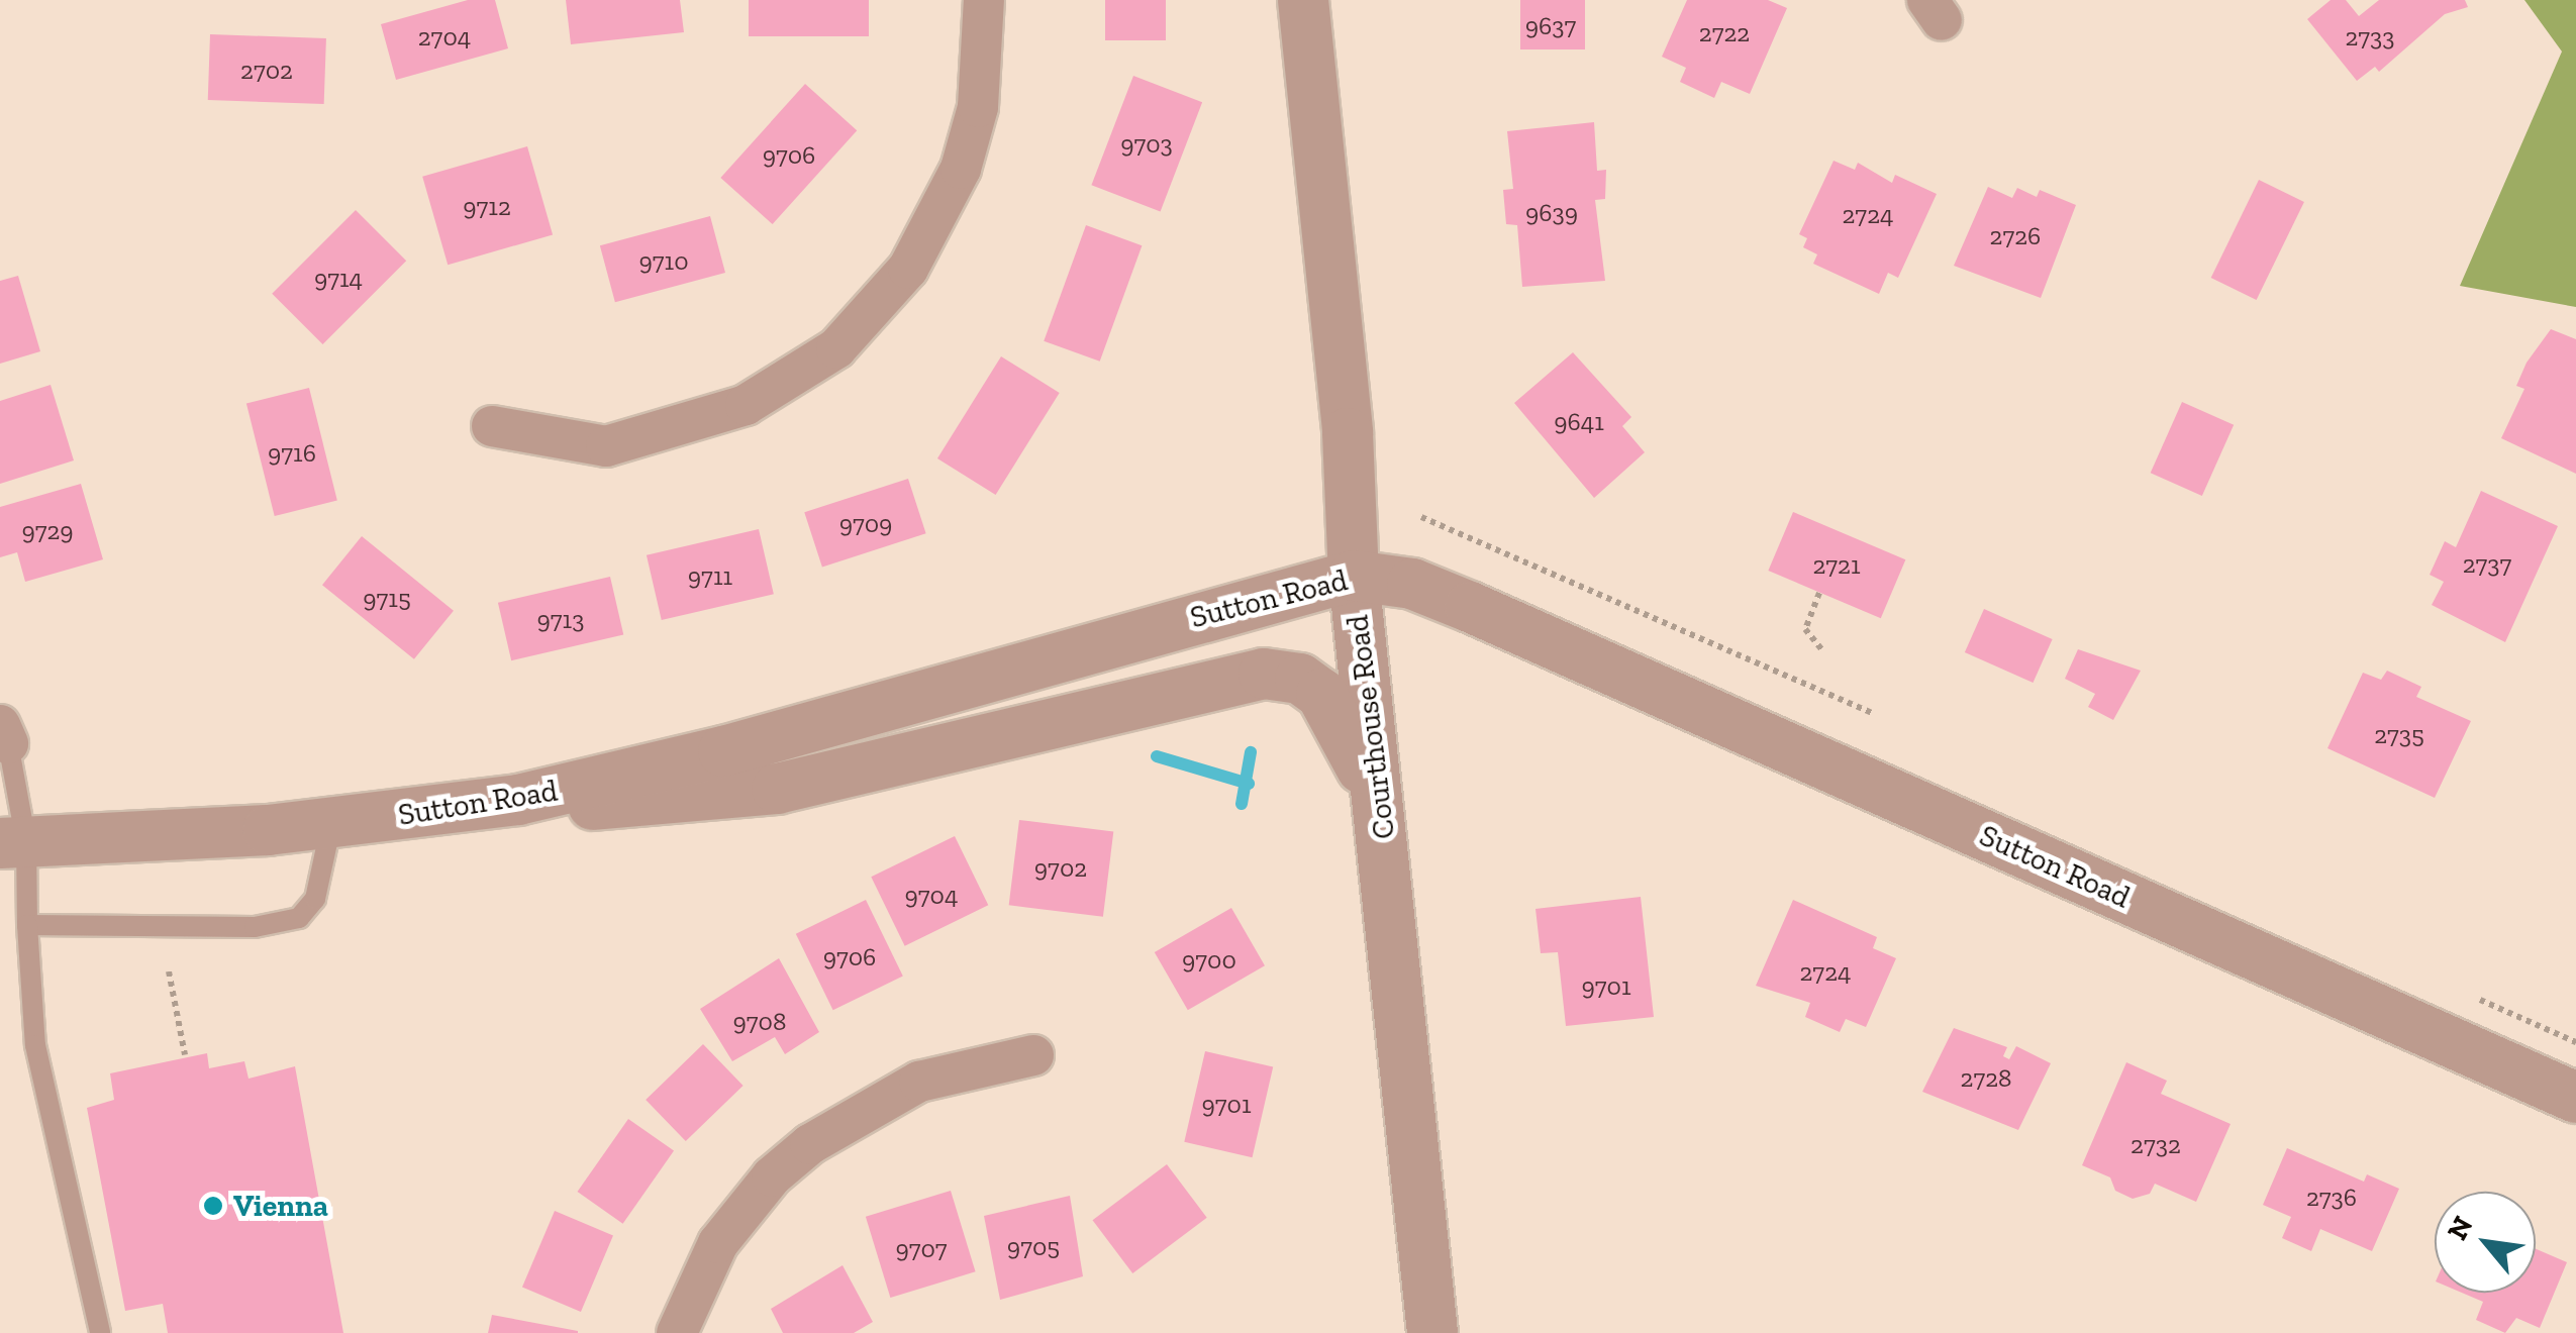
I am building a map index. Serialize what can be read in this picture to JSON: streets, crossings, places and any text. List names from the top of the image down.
{
  "streets": {
    "street": ["Sutton Road", "Courthouse Road"]
  },
  "crossings": [
    ["Sutton Road", "Courthouse Road"]
  ],
  "places": ["Vienna"],
  "house_numbers": [
    "9637",
    "2722",
    "2704",
    "2733",
    "2702",
    "9703",
    "9706",
    "9712",
    "9639",
    "2724",
    "2726",
    "9710",
    "9714",
    "9641",
    "9716",
    "9709",
    "9729",
    "2737",
    "2721",
    "9711",
    "9715",
    "9713",
    "2735",
    "9702",
    "9704",
    "9706",
    "9700",
    "2724",
    "9701",
    "9708",
    "2728",
    "9701",
    "2732",
    "2736",
    "9705",
    "9707"
  ],
  "north": "top left"
}
